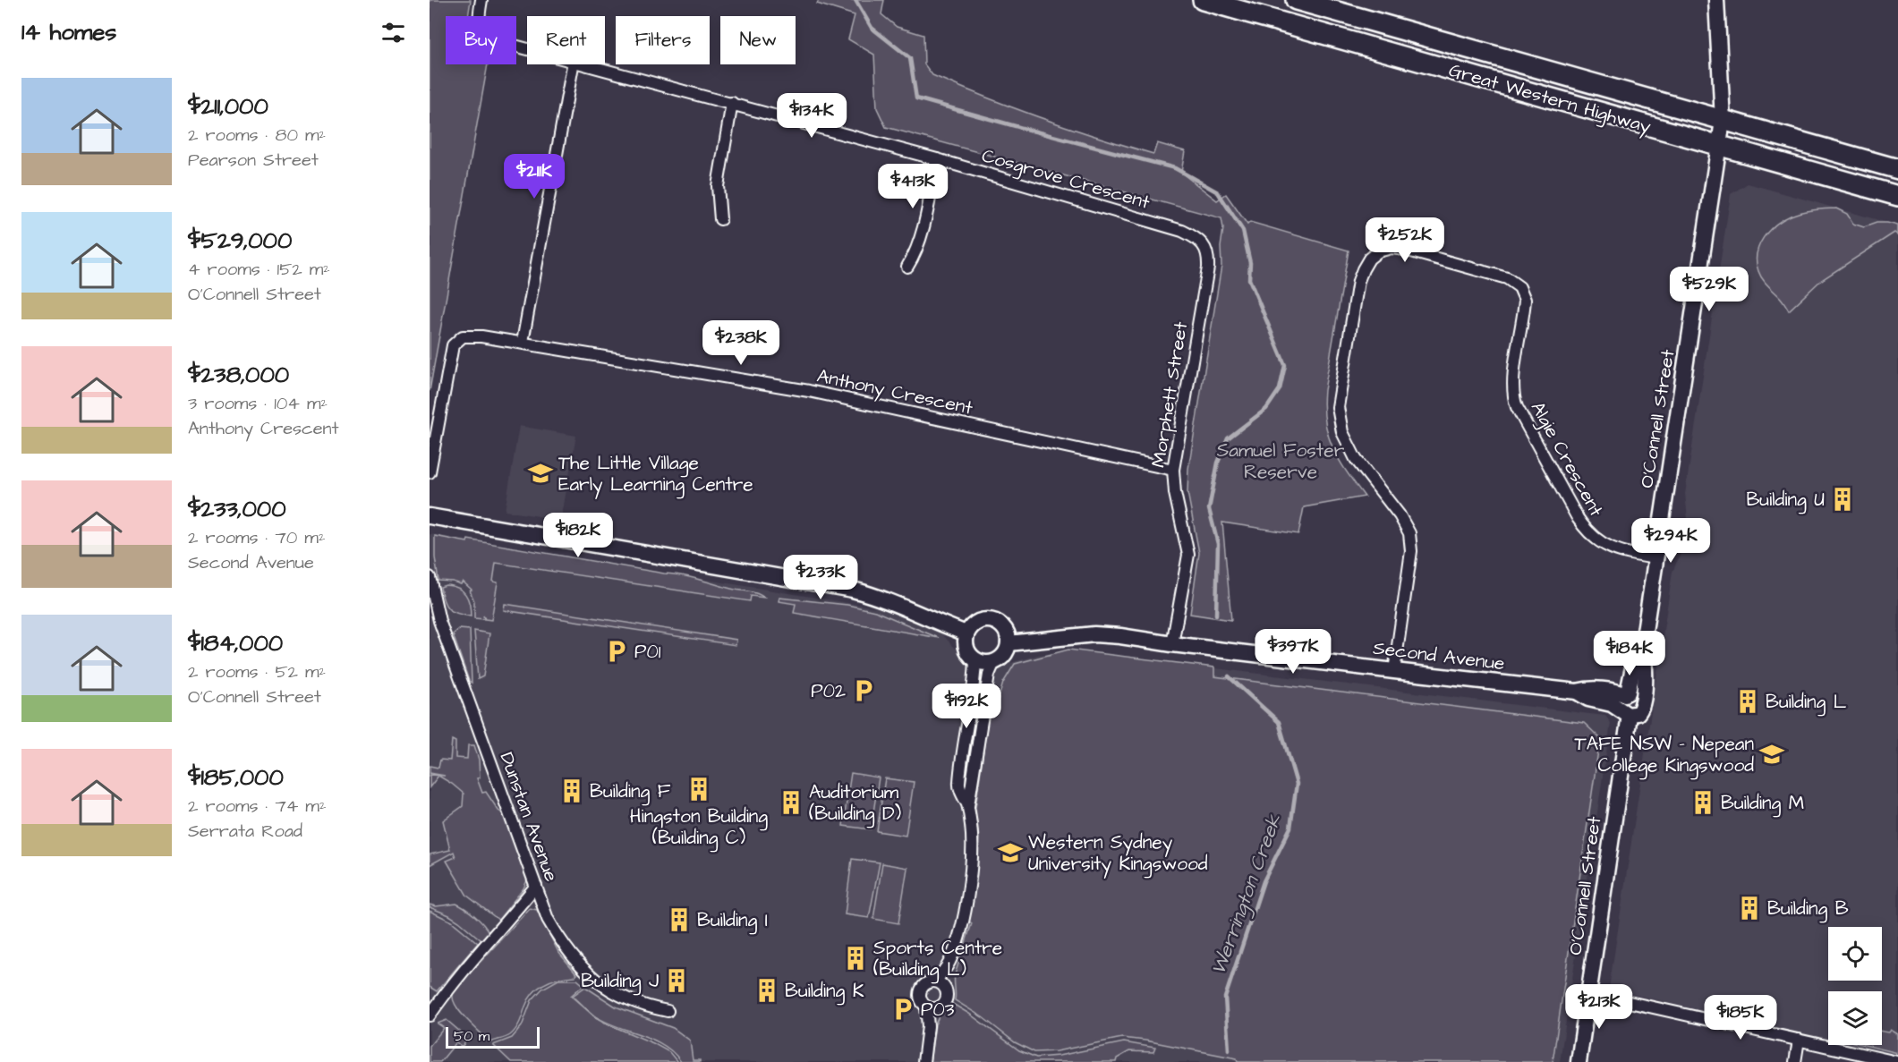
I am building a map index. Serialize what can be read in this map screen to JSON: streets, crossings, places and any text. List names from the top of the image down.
{
  "streets": {
    "highway": ["Great Western Highway"],
    "street": [
      "Cosgrove Crescent",
      "Anthony Crescent",
      "Morphett Street",
      "O'Connell Street",
      "Algie Crescent",
      "Second Avenue",
      "Dunstan Avenue"
    ]
  },
  "crossings": [
    ["Great Western Highway", "O'Connell Street"],
    ["Cosgrove Crescent", "Morphett Street"],
    ["Anthony Crescent", "Morphett Street"],
    ["Morphett Street", "Second Avenue"],
    ["O'Connell Street", "Algie Crescent"],
    ["O'Connell Street", "Second Avenue"],
    ["Algie Crescent", "Second Avenue"]
  ],
  "water": ["Werrington Creek"],
  "parks": ["Samuel Foster Reserve"],
  "places": {
    "school or university": ["The Little Village Early Learning Centre", "TAFE NSW - Nepean College Kingswood", "Western Sydney University Kingswood"],
    "building": [
      "Building U",
      "Building L",
      "Hingston Building (Building C)",
      "Building F",
      "Auditorium (Building D)",
      "Building M",
      "Building B",
      "Building I",
      "Sports Centre (Building L)",
      "Building J",
      "Building K"
    ],
    "parking": ["P01", "P02", "P03"]
  },
  "scale_bar": "50 m",
  "page": {
    "heading": "14 homes",
    "chip": [
      "Buy",
      "Rent",
      "Filters",
      "New"
    ],
    "list": [
      {
        "name": "$211,000",
        "note": "2 rooms · 80 m² · Pearson Street"
      },
      {
        "name": "$529,000",
        "note": "4 rooms · 152 m² · O'Connell Street"
      },
      {
        "name": "$238,000",
        "note": "3 rooms · 104 m² · Anthony Crescent"
      },
      {
        "name": "$233,000",
        "note": "2 rooms · 70 m² · Second Avenue"
      },
      {
        "name": "$184,000",
        "note": "2 rooms · 52 m² · O'Connell Street"
      },
      {
        "name": "$185,000",
        "note": "2 rooms · 74 m² · Serrata Road"
      }
    ],
    "price": [
      "$134K",
      "$211K",
      "$413K",
      "$252K",
      "$529K",
      "$238K",
      "$182K",
      "$294K",
      "$233K",
      "$397K",
      "$184K",
      "$192K",
      "$213K",
      "$185K"
    ],
    "scale": "50 m"
  }
}
